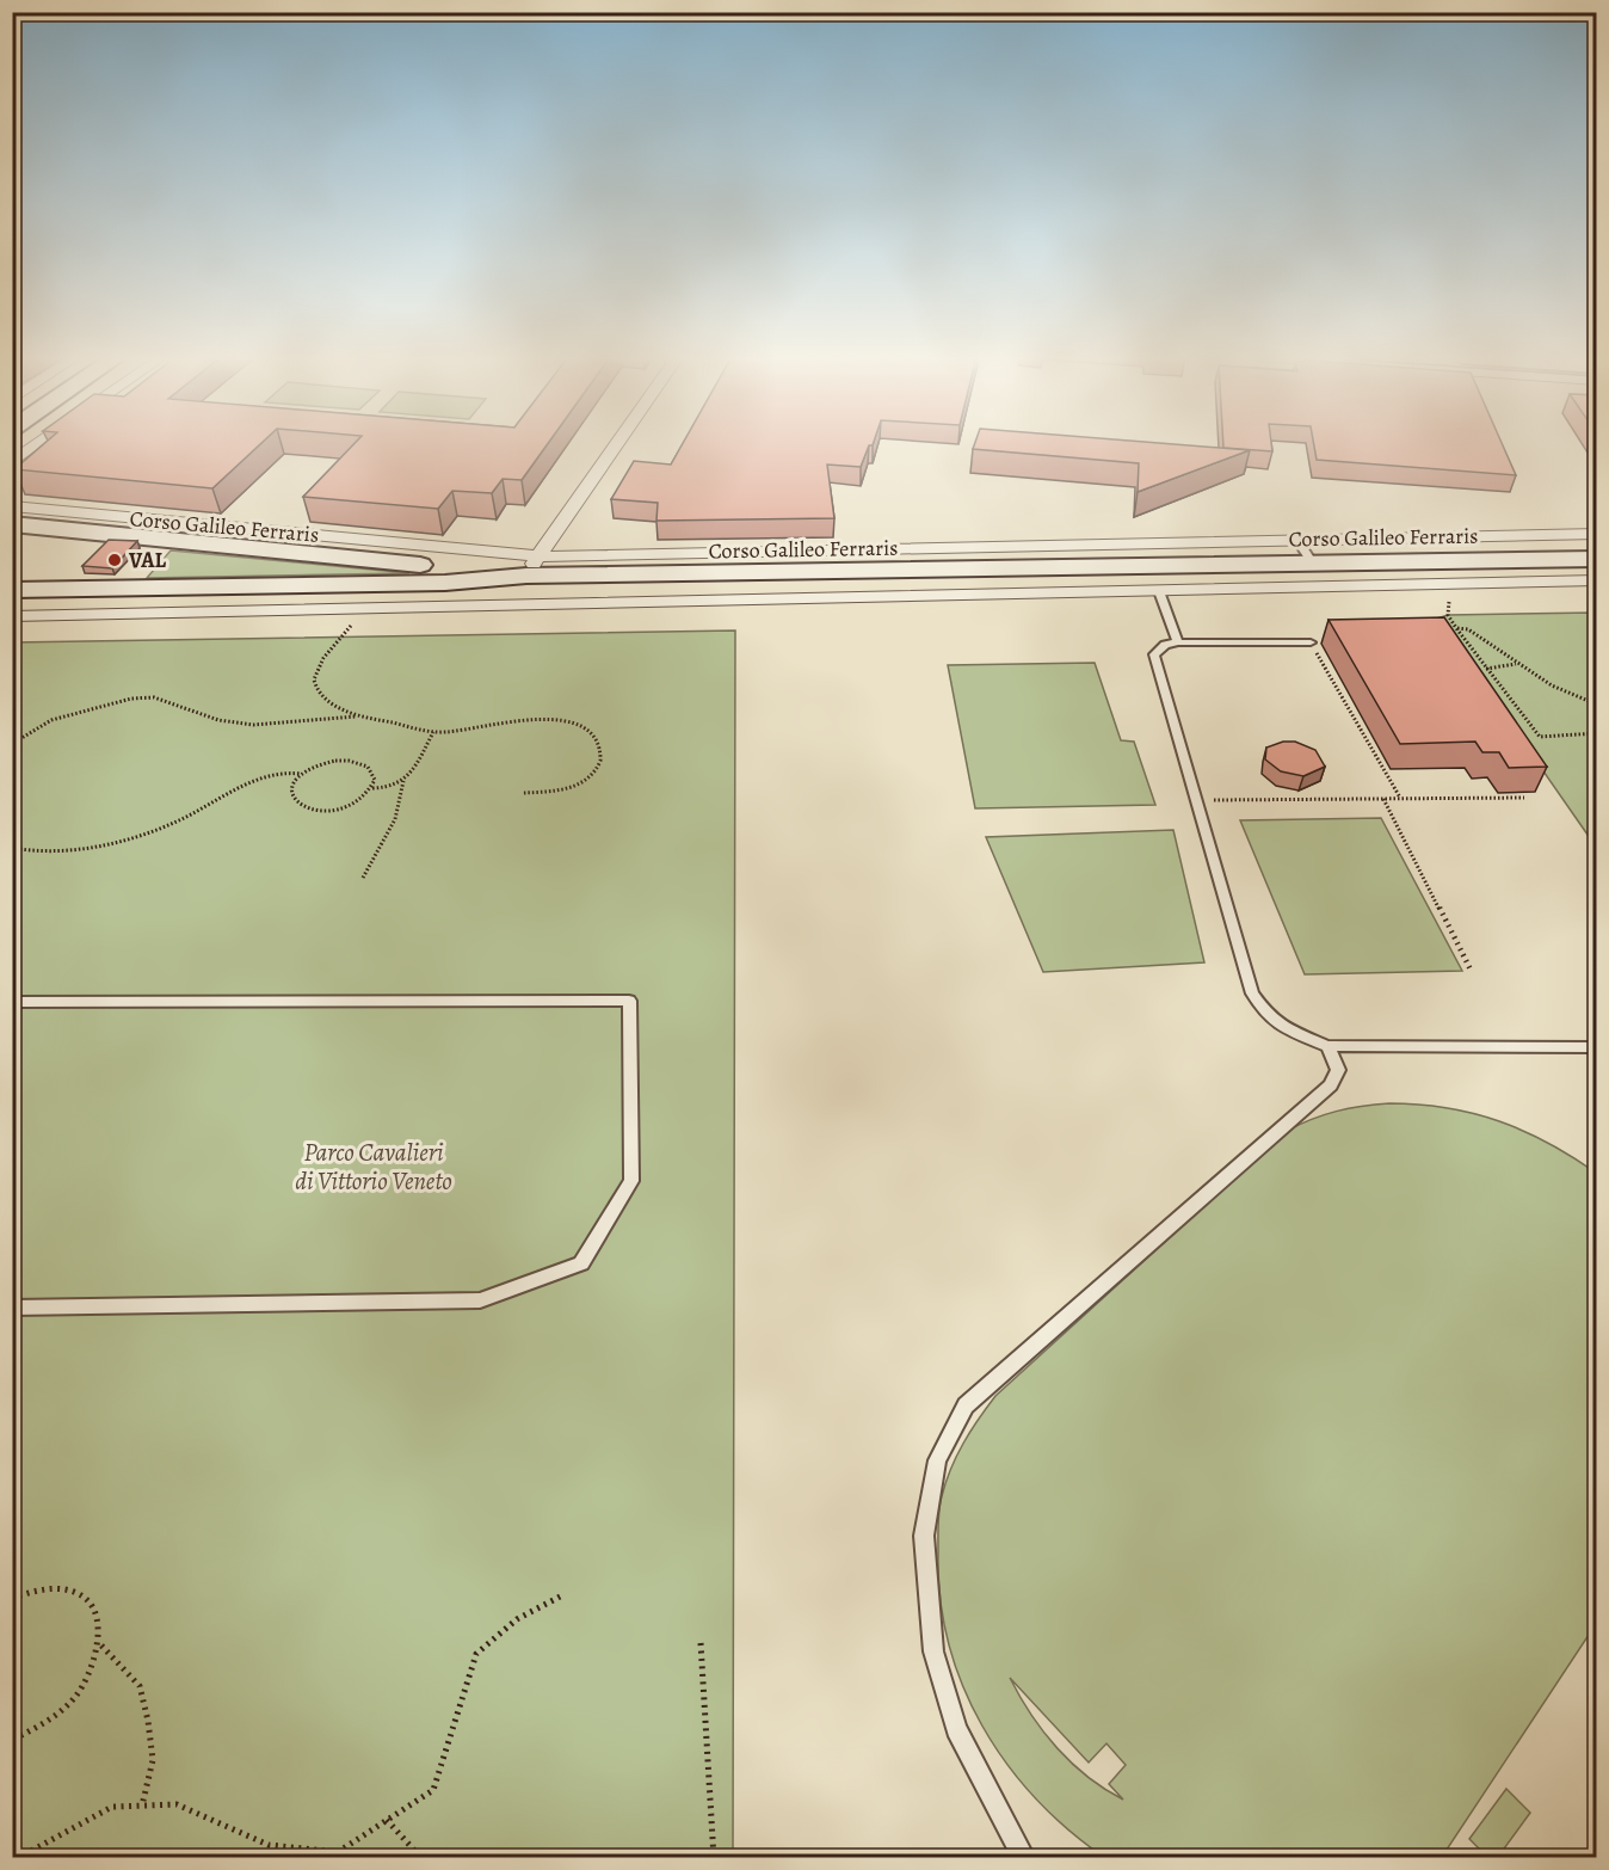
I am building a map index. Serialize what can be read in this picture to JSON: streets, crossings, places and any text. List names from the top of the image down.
{
  "streets": {
    "main road": ["Corso Galileo Ferraris"]
  },
  "parks": ["Parco Cavalieri di Vittorio Veneto"],
  "places": ["VAL"]
}
